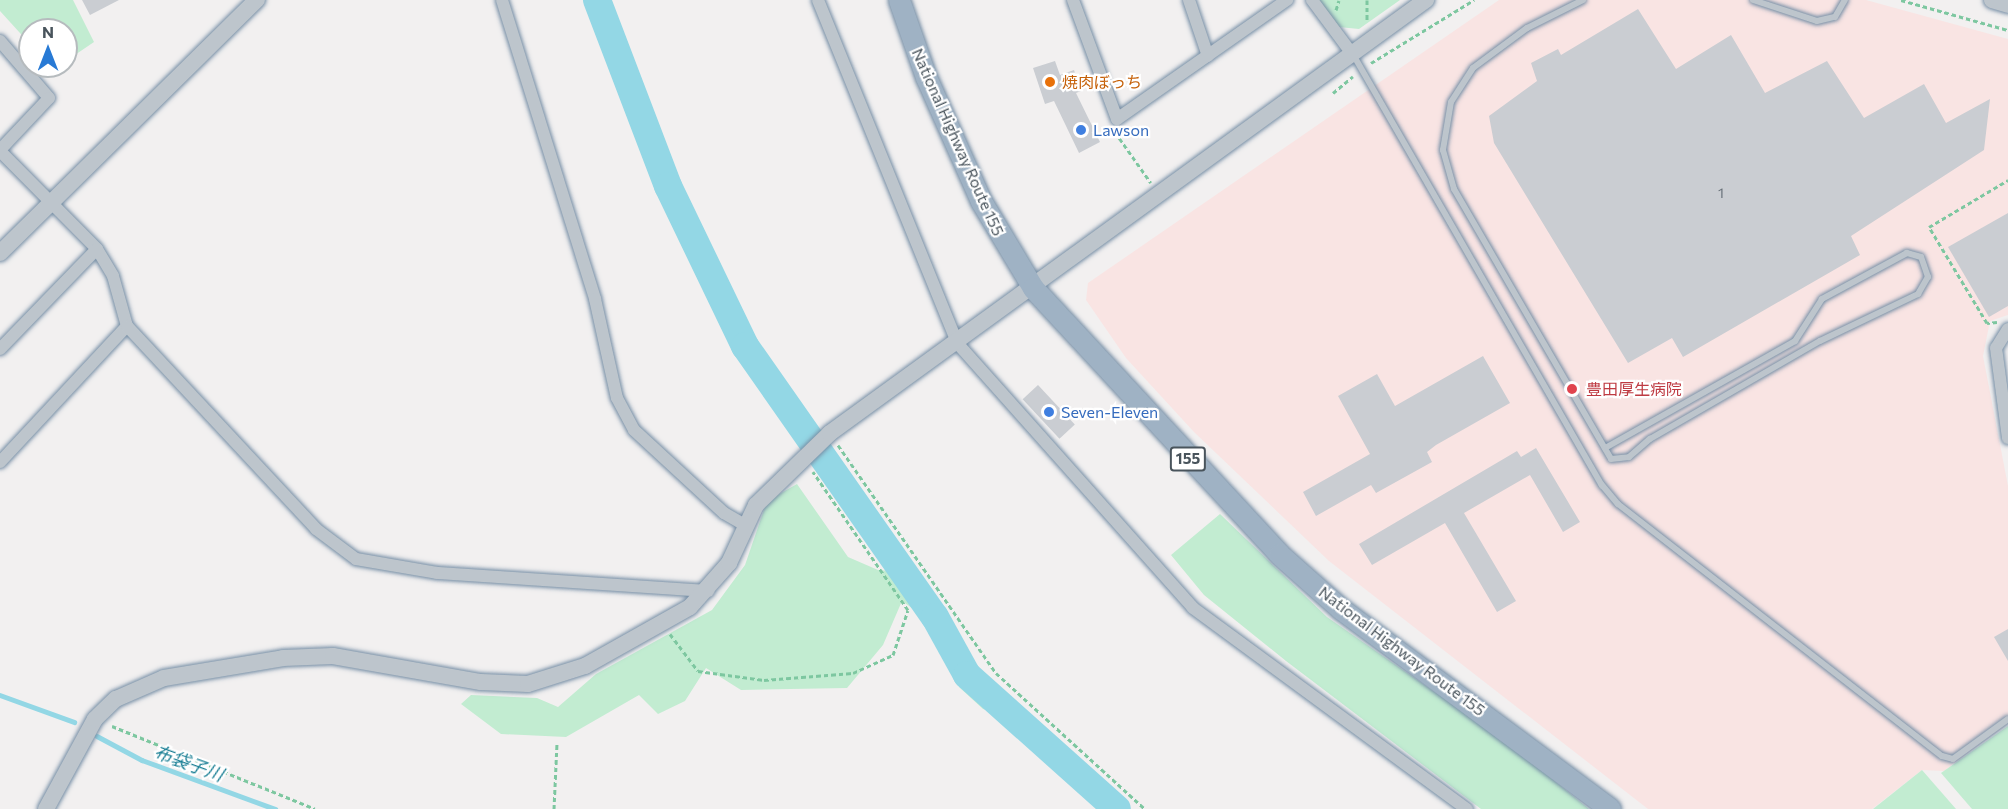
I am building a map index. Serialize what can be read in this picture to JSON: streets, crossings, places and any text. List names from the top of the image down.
{
  "streets": {
    "highway": ["National Highway Route 155", "155"]
  },
  "water": ["布袋子川"],
  "places": [
    "焼肉ぼっち",
    "Lawson",
    "豊田厚生病院",
    "Seven-Eleven"
  ],
  "house_numbers": ["1"],
  "north": "top"
}
